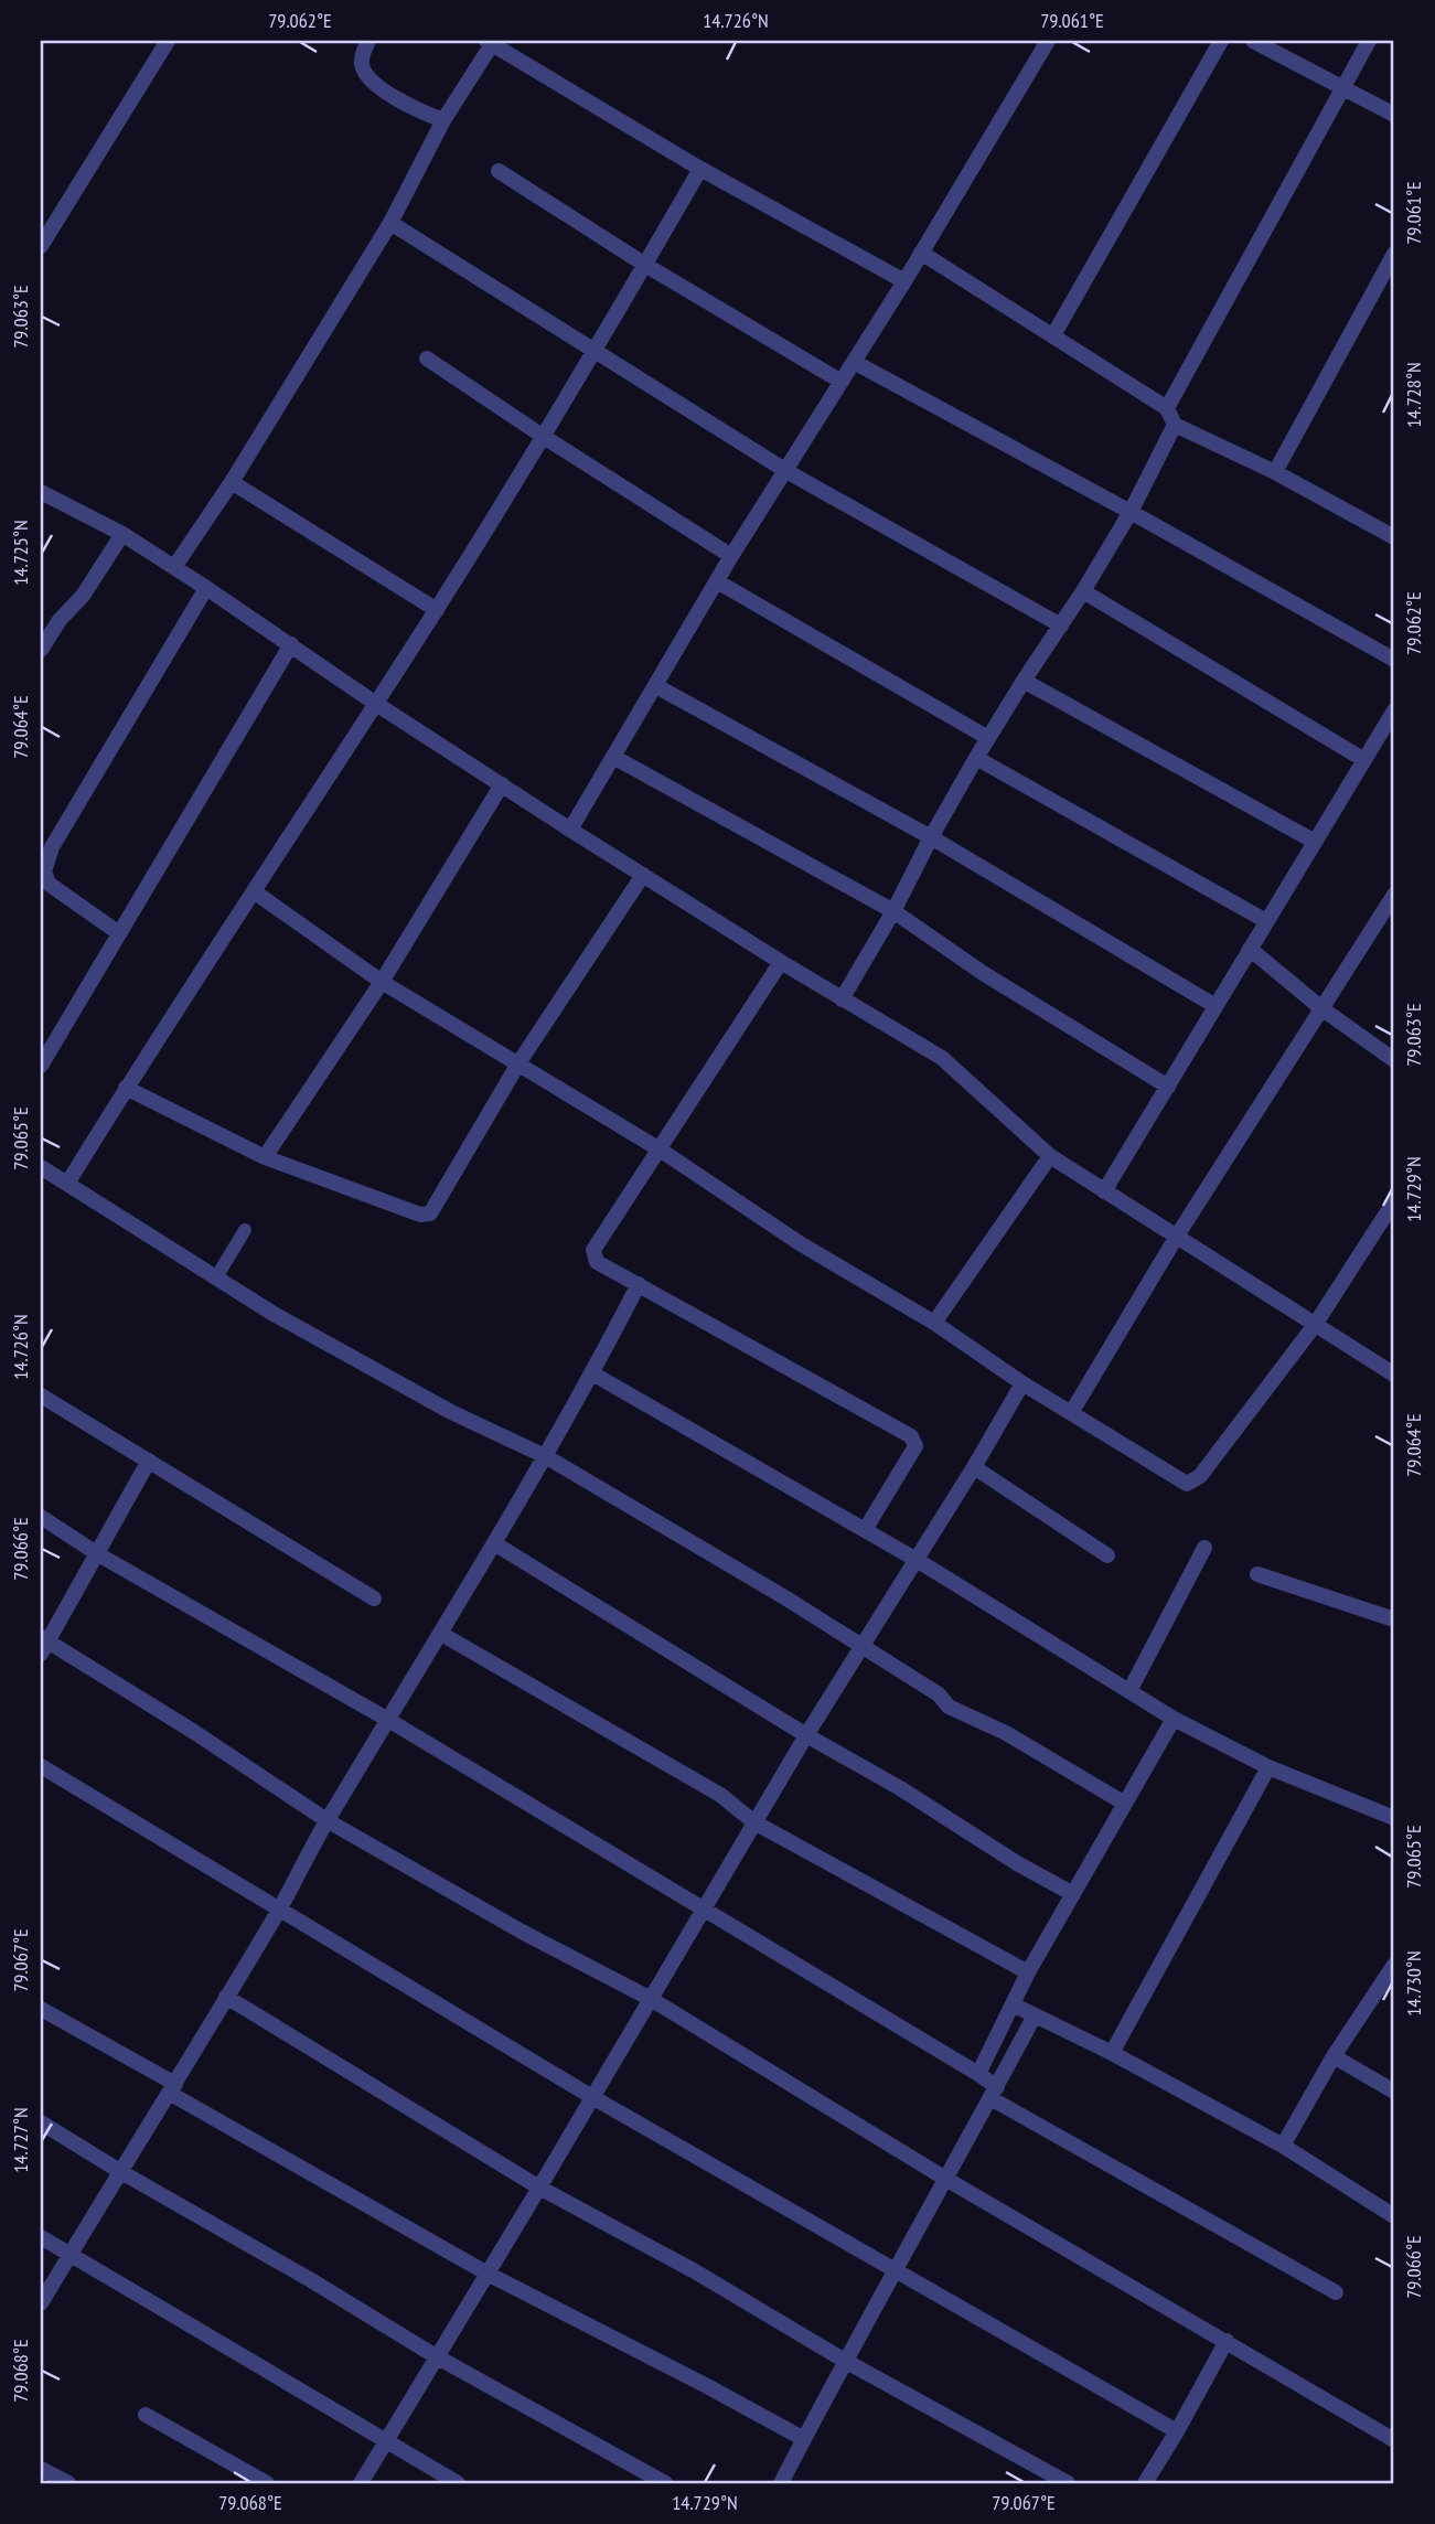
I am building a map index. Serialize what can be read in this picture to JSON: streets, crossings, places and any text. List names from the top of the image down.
{
  "coordinates": [
    "79.062°E",
    "14.726°N",
    "79.061°E",
    "79.063°E",
    "14.728°N",
    "14.725°N",
    "79.064°E",
    "79.065°E",
    "14.729°N",
    "79.066°E",
    "79.067°E",
    "14.730°N",
    "14.727°N",
    "79.068°E"
  ]
}
